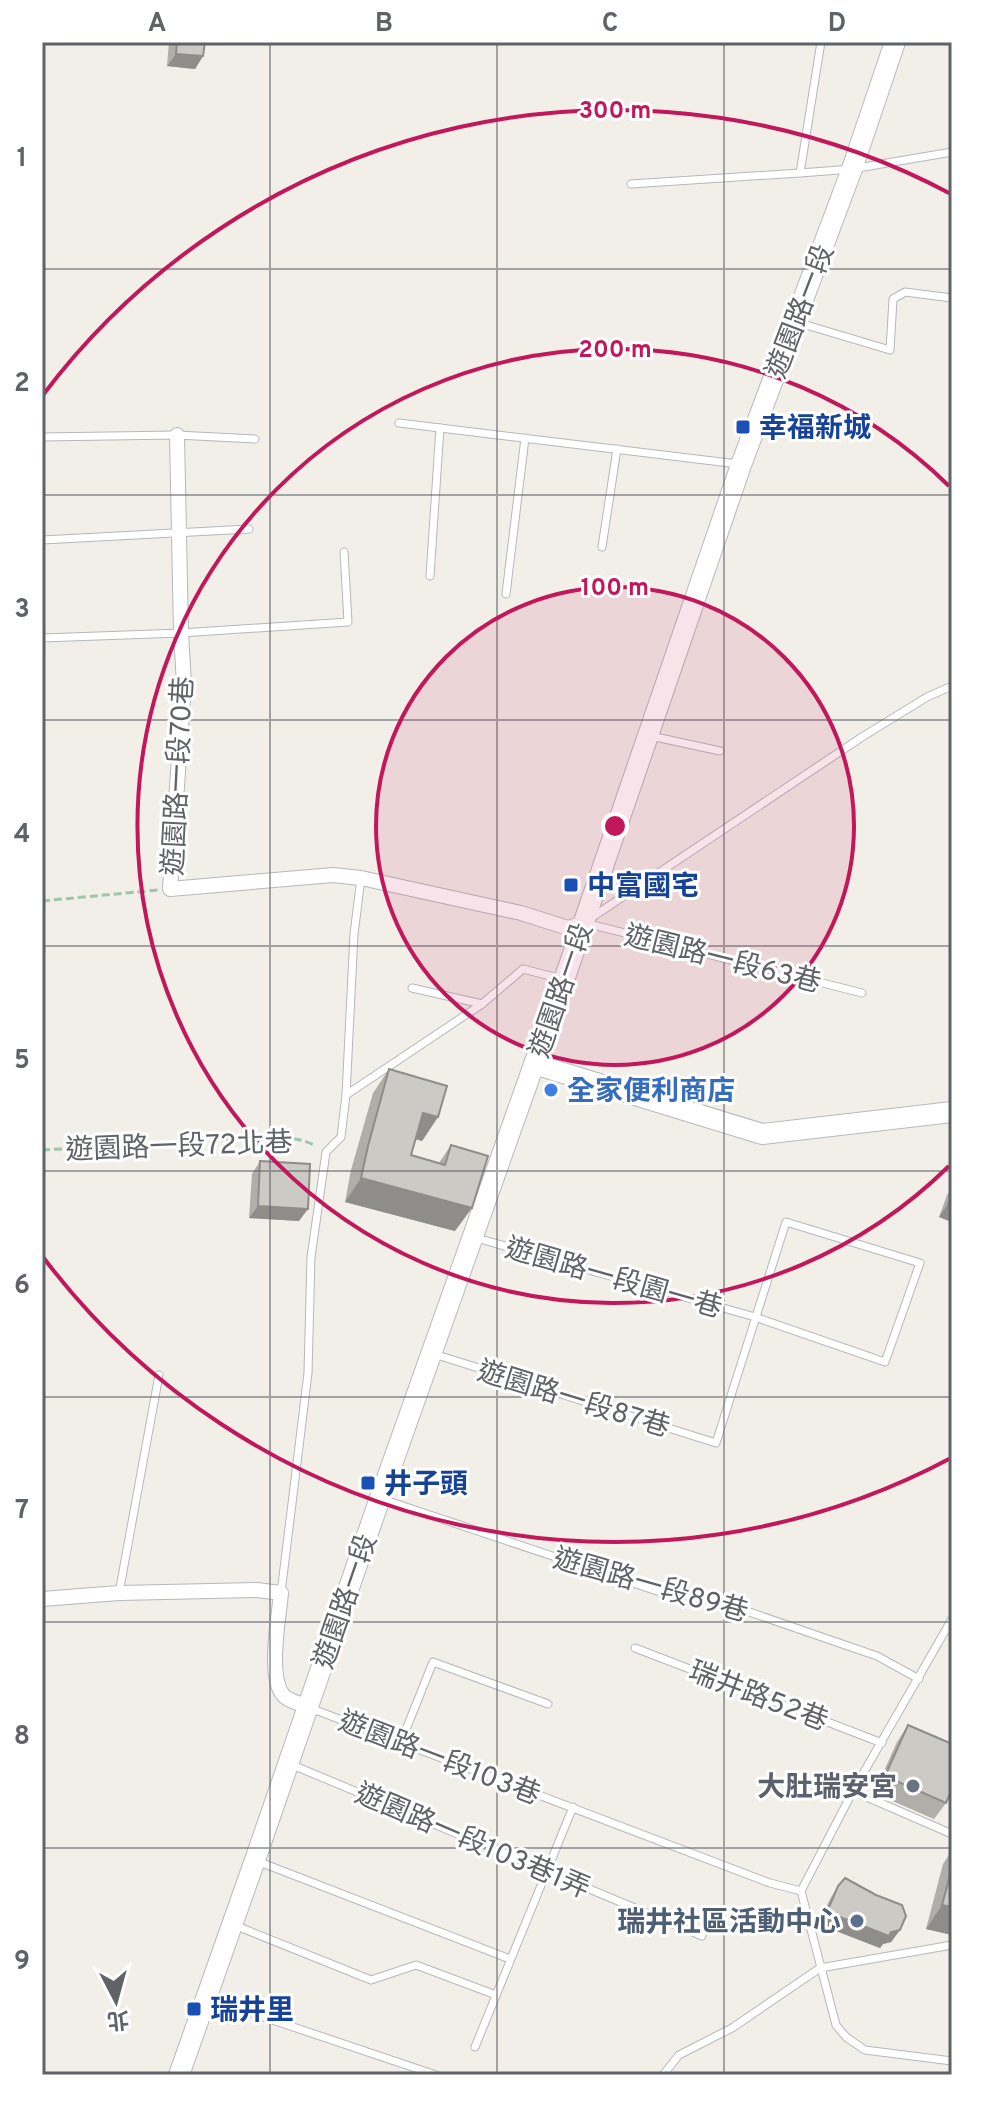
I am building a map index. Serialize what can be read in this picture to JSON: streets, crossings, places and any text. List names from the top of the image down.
{
  "streets": {
    "street": ["遊園路一段", "遊園路一段70巷"],
    "lane": [
      "遊園路一段63巷",
      "遊園路一段72北巷",
      "遊園路一段園一巷",
      "遊園路一段87巷",
      "遊園路一段89巷",
      "瑞井路52巷",
      "遊園路一段103巷",
      "遊園路一段103巷1弄"
    ]
  },
  "crossings": [
    ["遊園路一段", "遊園路一段70巷"],
    ["遊園路一段", "遊園路一段63巷"],
    ["遊園路一段", "遊園路一段園一巷"],
    ["遊園路一段", "遊園路一段87巷"],
    ["遊園路一段", "遊園路一段89巷"],
    ["遊園路一段", "遊園路一段103巷"],
    ["遊園路一段", "遊園路一段103巷1弄"],
    ["遊園路一段70巷", "遊園路一段63巷"],
    ["遊園路一段70巷", "遊園路一段72北巷"],
    ["遊園路一段園一巷", "遊園路一段87巷"],
    ["遊園路一段103巷", "遊園路一段103巷1弄"]
  ],
  "places": {
    "transit": [
      "幸福新城",
      "中富國宅",
      "井子頭",
      "瑞井里"
    ],
    "other": ["全家便利商店", "大肚瑞安宮", "瑞井社區活動中心"]
  },
  "north": "bottom",
  "grid": {
    "columns": [
      "A",
      "B",
      "C",
      "D"
    ],
    "rows": [
      "1",
      "2",
      "3",
      "4",
      "5",
      "6",
      "7",
      "8",
      "9"
    ]
  },
  "rings": ["300 m", "200 m", "100 m"]
}
